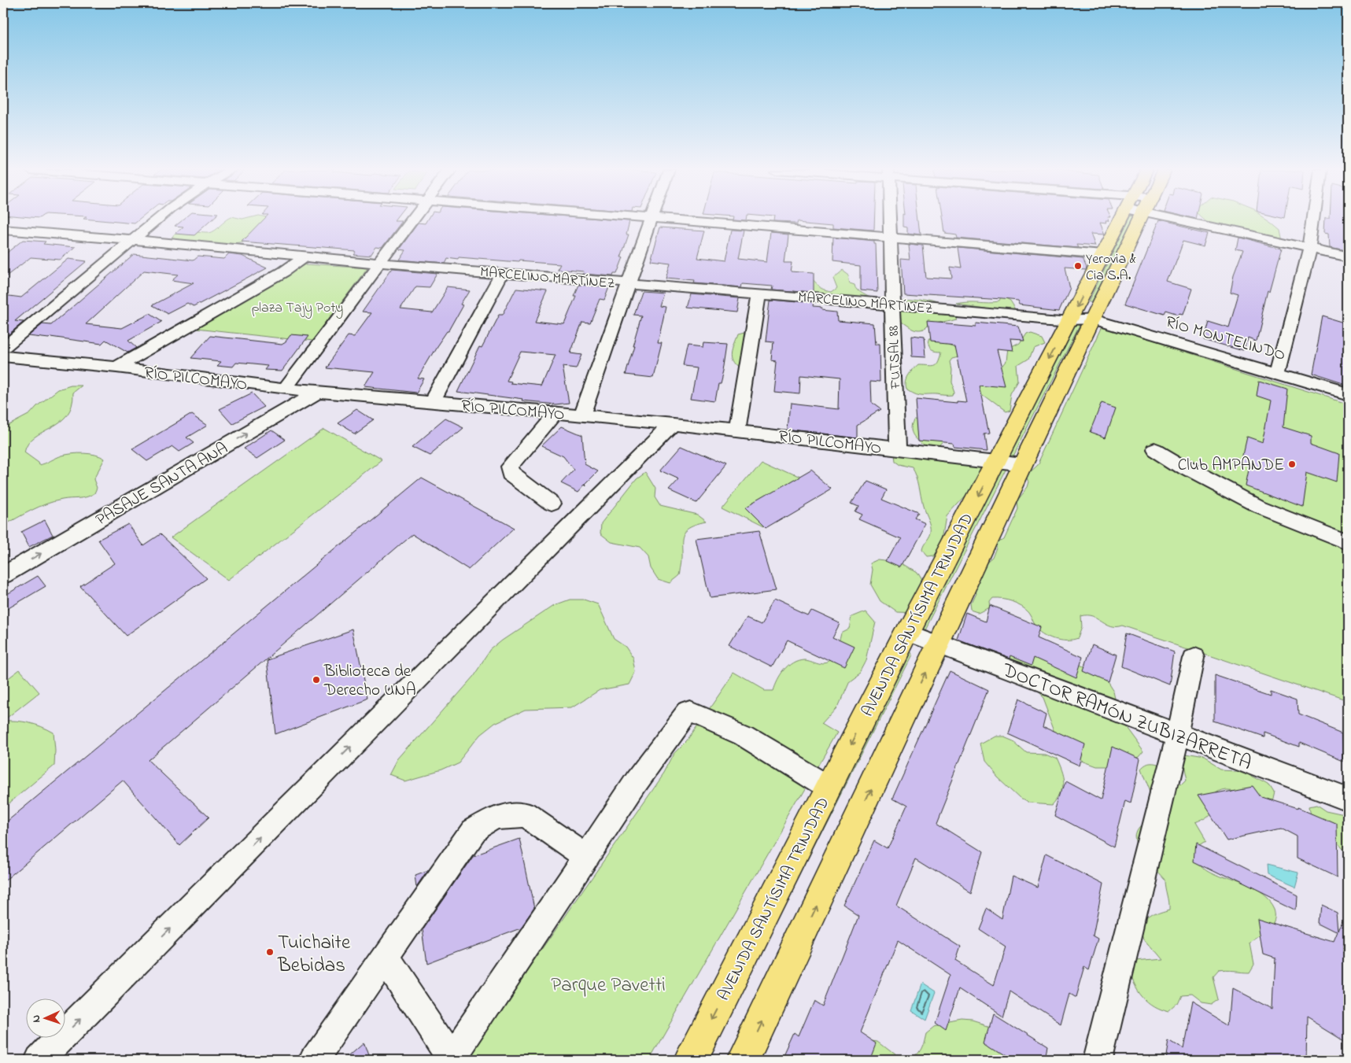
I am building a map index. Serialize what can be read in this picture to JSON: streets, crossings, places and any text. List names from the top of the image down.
{
  "streets": {
    "main road": ["AVENIDA SANTÍSIMA TRINIDAD"],
    "street": [
      "MARCELINO MARTÍNEZ",
      "RÍO MONTELINDO",
      "FUTSAL 88",
      "RÍO PILCOMAYO",
      "PASAJE SANTA ANA",
      "DOCTOR RAMÓN ZUBIZARRETA"
    ]
  },
  "crossings": [
    ["MARCELINO MARTÍNEZ", "RÍO MONTELINDO"],
    ["MARCELINO MARTÍNEZ", "FUTSAL 88"],
    ["MARCELINO MARTÍNEZ", "AVENIDA SANTÍSIMA TRINIDAD"],
    ["RÍO MONTELINDO", "AVENIDA SANTÍSIMA TRINIDAD"],
    ["FUTSAL 88", "RÍO PILCOMAYO"],
    ["RÍO PILCOMAYO", "PASAJE SANTA ANA"],
    ["RÍO PILCOMAYO", "AVENIDA SANTÍSIMA TRINIDAD"],
    ["AVENIDA SANTÍSIMA TRINIDAD", "DOCTOR RAMÓN ZUBIZARRETA"]
  ],
  "parks": ["plaza Tajy Poty", "Parque Pavetti"],
  "places": [
    "Yerovia & Cia S.A.",
    "Club AMPANDE",
    "Biblioteca de Derecho UNA",
    "Tuichaite Bebidas"
  ],
  "north": "left"
}
